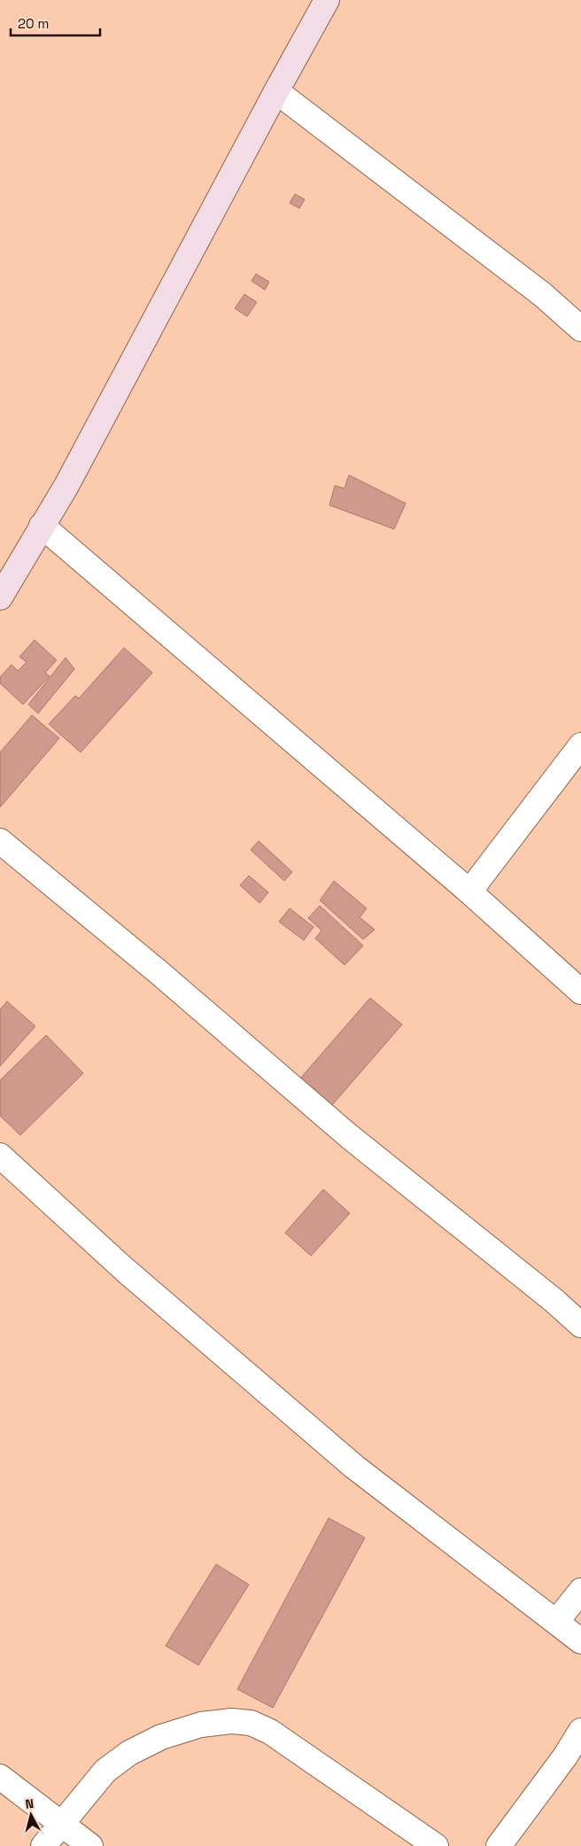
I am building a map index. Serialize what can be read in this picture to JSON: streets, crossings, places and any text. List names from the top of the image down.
{
  "scale_bar": "20 m",
  "north": "top"
}
